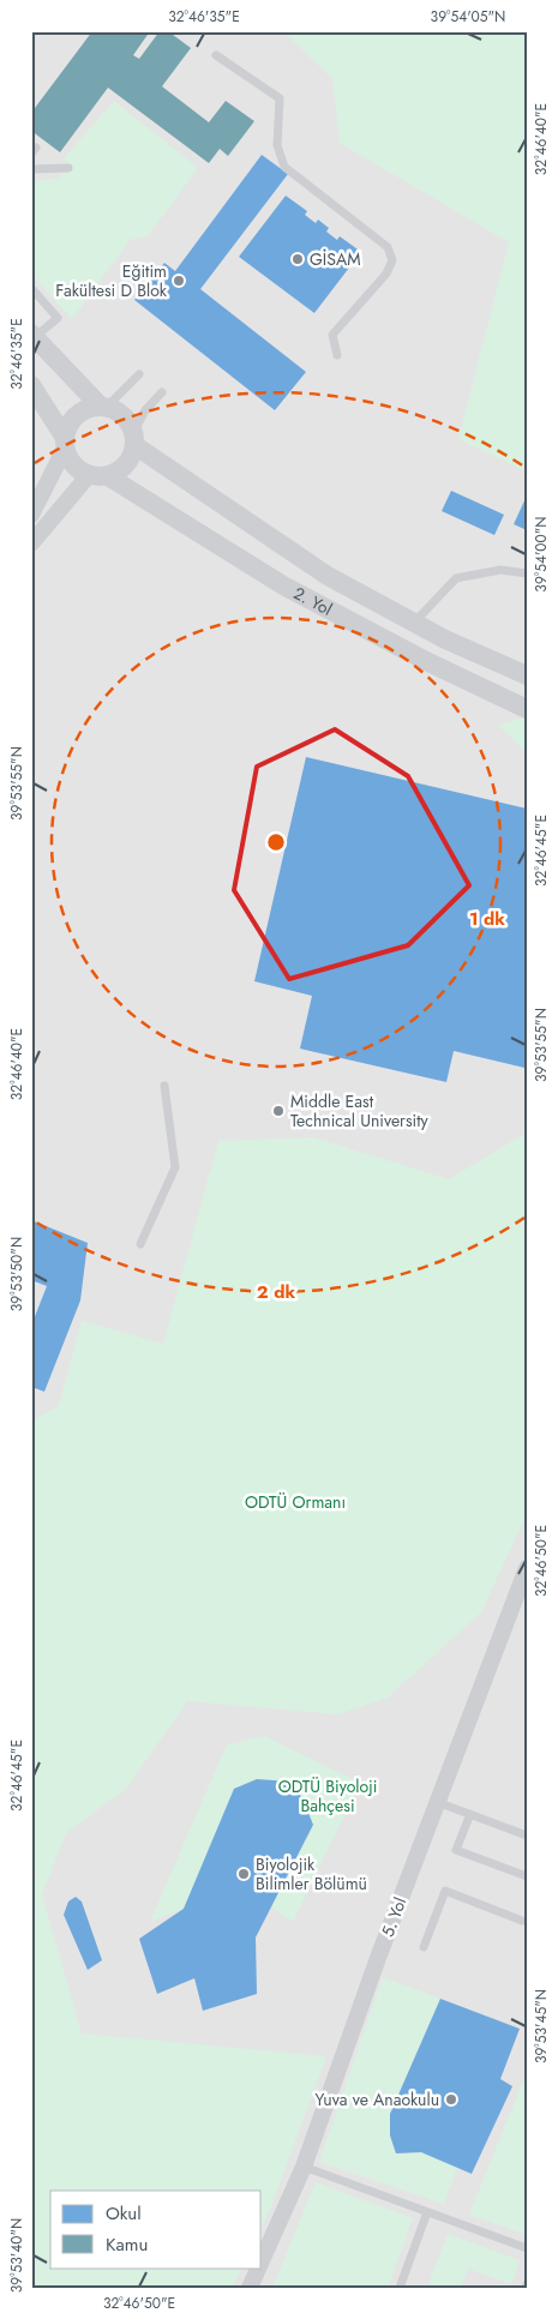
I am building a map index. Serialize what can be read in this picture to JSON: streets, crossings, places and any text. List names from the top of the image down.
{
  "streets": {
    "street": ["2. Yol", "5. Yol"]
  },
  "parks": ["ODTÜ Ormanı", "ODTÜ Biyoloji Bahçesi"],
  "places": [
    "GİSAM",
    "Eğitim Fakültesi D Blok",
    "Middle East Technical University",
    "Biyolojik Bilimler Bölümü",
    "Yuva ve Anaokulu"
  ],
  "legend": ["Okul", "Kamu"],
  "coordinates": [
    "32°46'35\"E",
    "39°54'05\"N",
    "32°46'40\"E",
    "39°54'00\"N",
    "39°53'55\"N",
    "32°46'45\"E",
    "39°53'50\"N",
    "32°46'50\"E",
    "39°53'45\"N",
    "39°53'40\"N"
  ],
  "rings": ["1 dk", "2 dk"]
}
